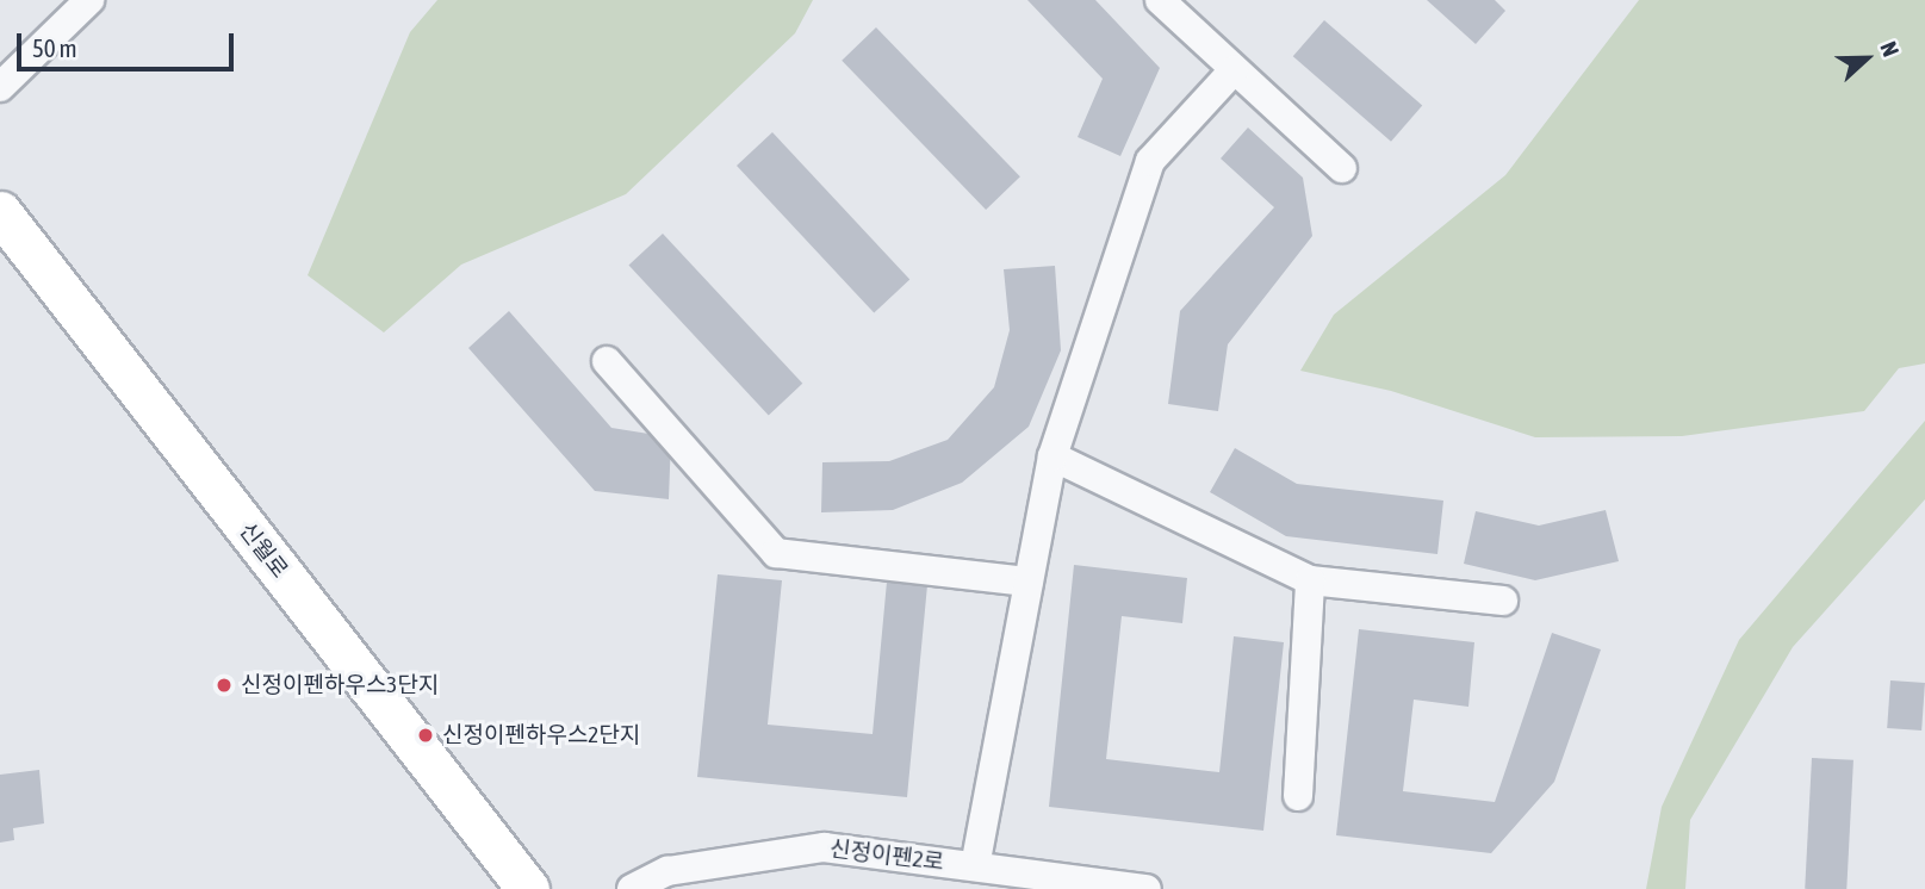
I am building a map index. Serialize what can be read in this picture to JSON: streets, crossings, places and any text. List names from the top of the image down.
{
  "streets": {
    "main road": ["신월로"],
    "street": ["신정이펜2로"]
  },
  "places": ["신정이펜하우스3단지", "신정이펜하우스2단지"],
  "scale_bar": "50 m",
  "north": "right"
}
